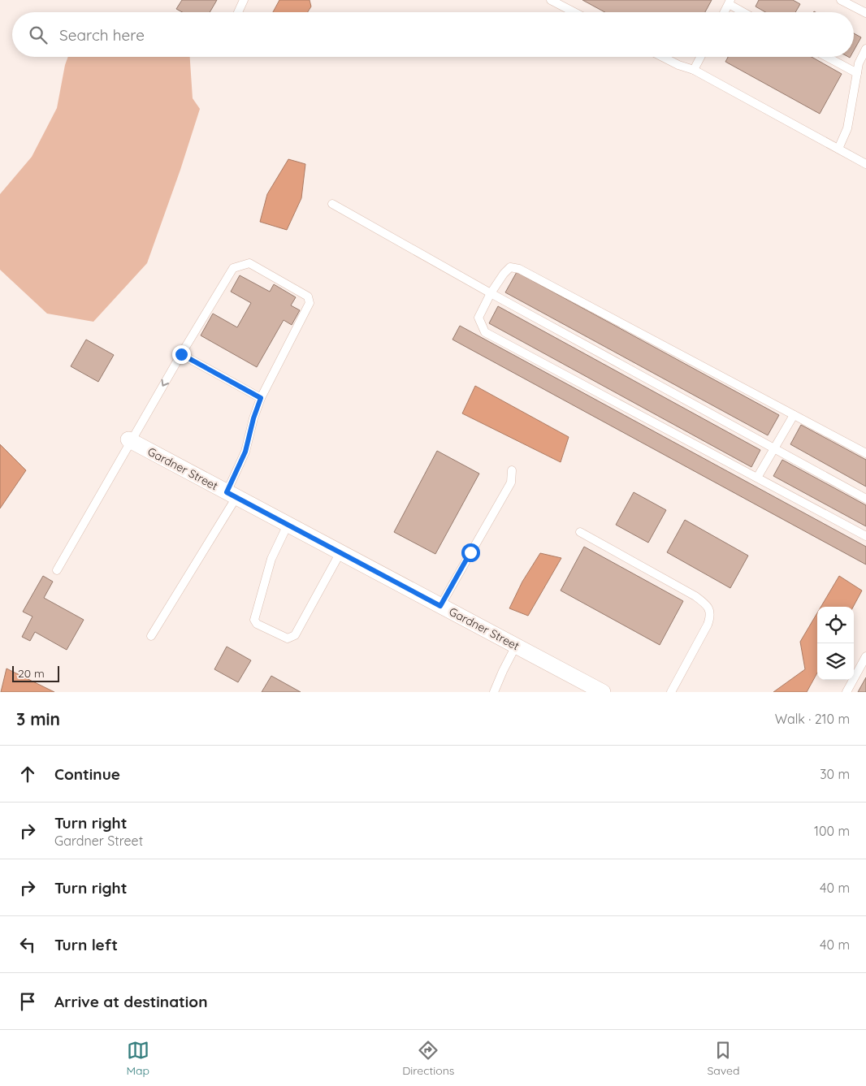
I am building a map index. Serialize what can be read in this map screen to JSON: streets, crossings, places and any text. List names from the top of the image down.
{
  "streets": {
    "street": ["Gardner Street"]
  },
  "scale_bar": "20 m",
  "page": {
    "search": "Search here",
    "scale": "20 m",
    "heading": ["3 min", "Walk · 210 m"],
    "list": [
      ["Continue", "30 m"],
      ["Turn right", "Gardner Street", "100 m"],
      ["Turn right", "40 m"],
      ["Turn left", "40 m"],
      "Arrive at destination"
    ],
    "nav": ["Map", "Directions", "Saved"]
  }
}
